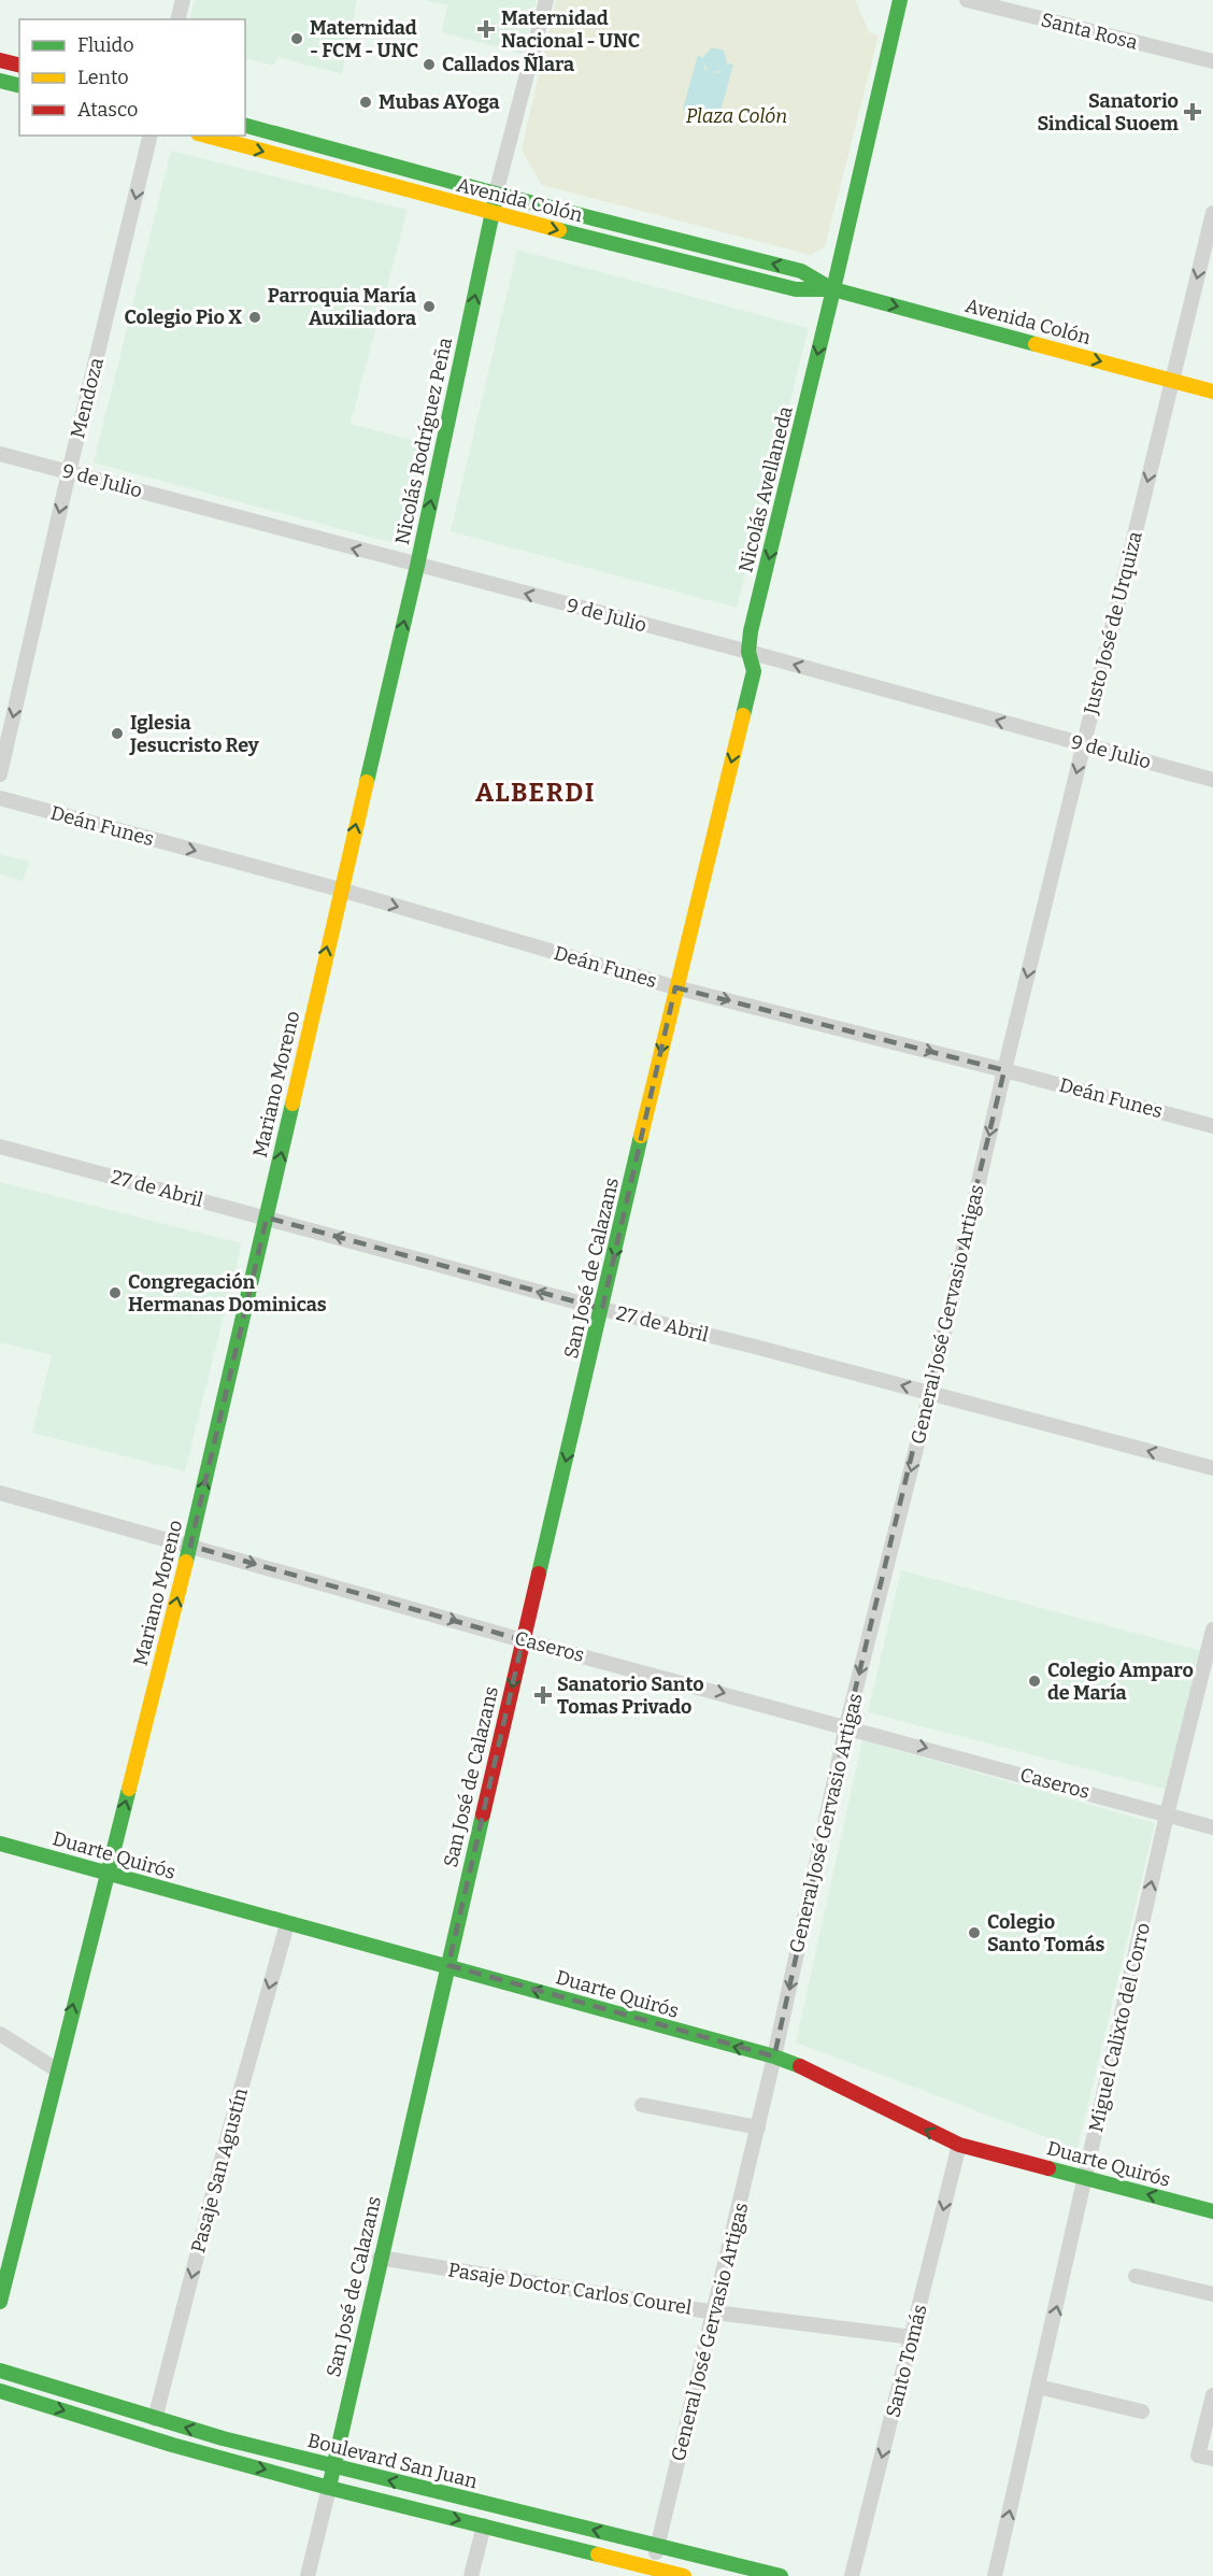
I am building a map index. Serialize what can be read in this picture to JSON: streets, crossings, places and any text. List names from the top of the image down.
{
  "streets": {
    "main road": [
      "Avenida Colón",
      "Nicolás Rodríguez Peña",
      "Nicolás Avellaneda",
      "Mariano Moreno",
      "San José de Calazans",
      "Duarte Quirós",
      "Boulevard San Juan"
    ],
    "street": [
      "Santa Rosa",
      "Mendoza",
      "9 de Julio",
      "Justo José de Urquiza",
      "Deán Funes",
      "27 de Abril",
      "General José Gervasio Artigas",
      "Caseros",
      "Miguel Calixto del Corro",
      "Pasaje San Agustín",
      "Pasaje Doctor Carlos Courel",
      "Santo Tomás"
    ]
  },
  "crossings": [
    ["Avenida Colón", "Nicolás Rodríguez Peña"],
    ["Avenida Colón", "Nicolás Avellaneda"],
    ["Avenida Colón", "Justo José de Urquiza"],
    ["Mendoza", "9 de Julio"],
    ["Nicolás Rodríguez Peña", "9 de Julio"],
    ["Nicolás Rodríguez Peña", "Deán Funes"],
    ["Nicolás Rodríguez Peña", "Mariano Moreno"],
    ["9 de Julio", "Nicolás Avellaneda"],
    ["9 de Julio", "Justo José de Urquiza"],
    ["Nicolás Avellaneda", "Deán Funes"],
    ["Nicolás Avellaneda", "San José de Calazans"],
    ["Justo José de Urquiza", "Deán Funes"],
    ["Justo José de Urquiza", "General José Gervasio Artigas"],
    ["Deán Funes", "Mariano Moreno"],
    ["Deán Funes", "San José de Calazans"],
    ["Deán Funes", "General José Gervasio Artigas"],
    ["Mariano Moreno", "27 de Abril"],
    ["Mariano Moreno", "Caseros"],
    ["Mariano Moreno", "Duarte Quirós"],
    ["27 de Abril", "San José de Calazans"],
    ["27 de Abril", "General José Gervasio Artigas"],
    ["San José de Calazans", "Caseros"],
    ["San José de Calazans", "Duarte Quirós"],
    ["San José de Calazans", "Pasaje Doctor Carlos Courel"],
    ["San José de Calazans", "Boulevard San Juan"],
    ["General José Gervasio Artigas", "Caseros"],
    ["General José Gervasio Artigas", "Duarte Quirós"],
    ["General José Gervasio Artigas", "Pasaje Doctor Carlos Courel"],
    ["General José Gervasio Artigas", "Boulevard San Juan"],
    ["Caseros", "Miguel Calixto del Corro"],
    ["Duarte Quirós", "Miguel Calixto del Corro"],
    ["Duarte Quirós", "Pasaje San Agustín"],
    ["Duarte Quirós", "Santo Tomás"],
    ["Pasaje San Agustín", "Boulevard San Juan"],
    ["Pasaje Doctor Carlos Courel", "Santo Tomás"]
  ],
  "one_way": [
    "Mendoza",
    "Nicolás Rodríguez Peña",
    "9 de Julio",
    "Nicolás Avellaneda",
    "Justo José de Urquiza",
    "Deán Funes",
    "Mariano Moreno",
    "27 de Abril",
    "San José de Calazans",
    "General José Gervasio Artigas",
    "Caseros",
    "Duarte Quirós",
    "Miguel Calixto del Corro",
    "Pasaje San Agustín",
    "Santo Tomás"
  ],
  "districts": ["ALBERDI"],
  "parks": ["Plaza Colón"],
  "places": {
    "health": ["Maternidad Nacional - UNC", "Sanatorio Sindical Suoem", "Sanatorio Santo Tomas Privado"],
    "other": [
      "Maternidad - FCM - UNC",
      "Callados Ñlara",
      "Mubas AYoga",
      "Parroquia María Auxiliadora",
      "Colegio Pio X",
      "Iglesia Jesucristo Rey",
      "Congregación Hermanas Dominicas",
      "Colegio Amparo de María",
      "Colegio Santo Tomás"
    ]
  },
  "legend": ["Fluido", "Lento", "Atasco"]
}
